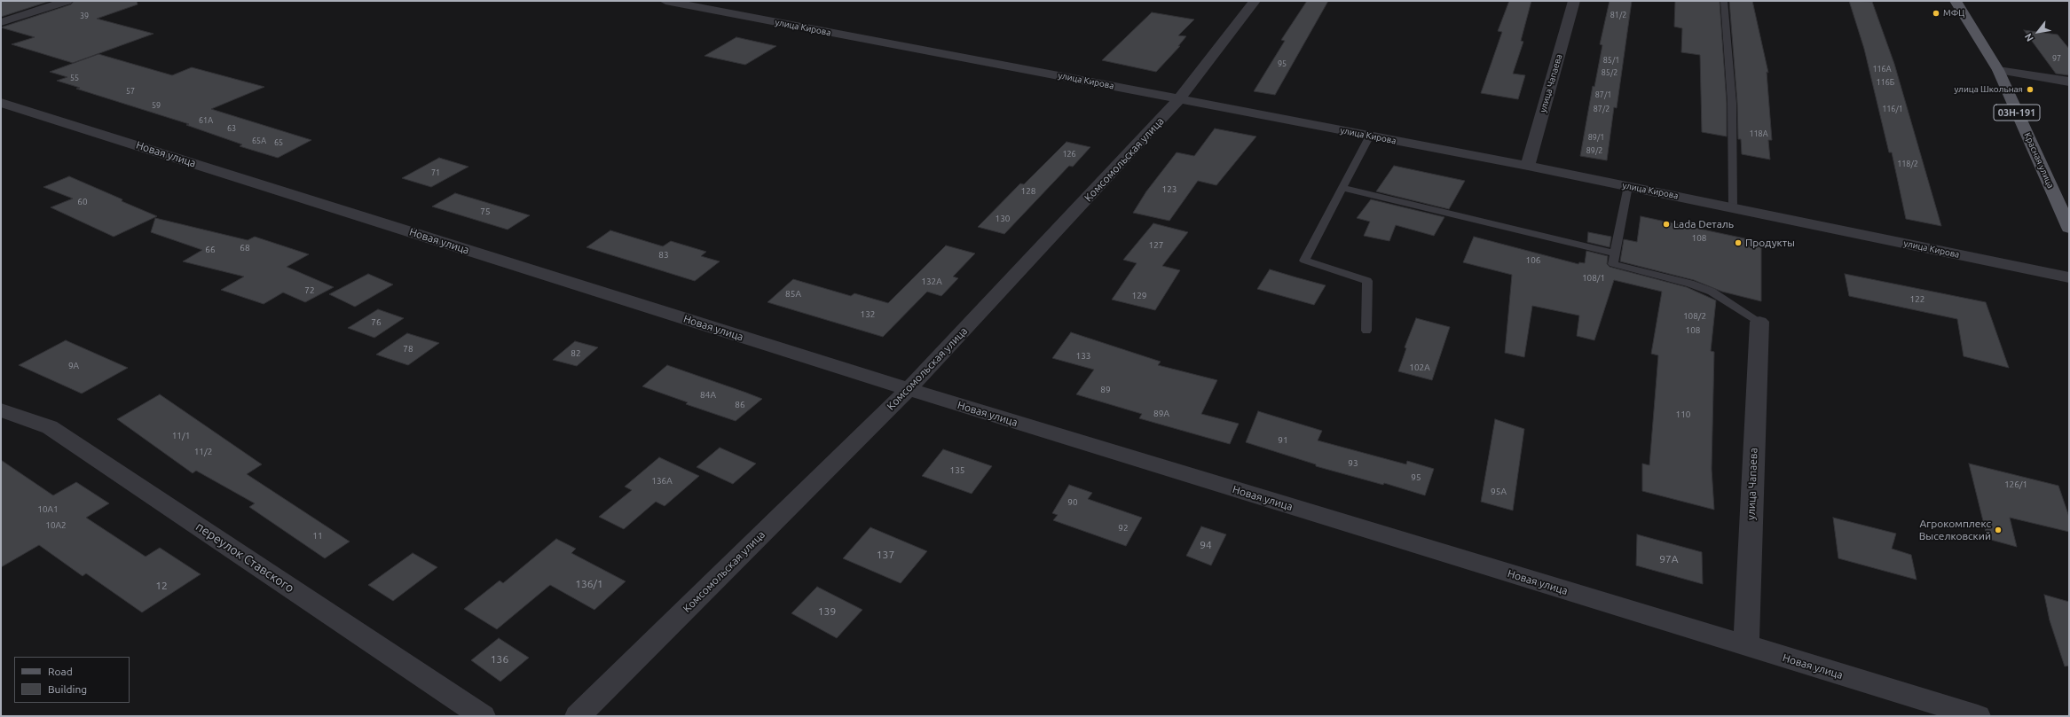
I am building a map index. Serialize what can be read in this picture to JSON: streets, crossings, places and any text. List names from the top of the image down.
{
  "streets": {
    "main road": ["03Н-191", "Красная улица"],
    "street": [
      "улица Кирова",
      "улица Чапаева",
      "Новая улица",
      "Комсомольская улица",
      "переулок Ставского"
    ]
  },
  "crossings": [
    ["улица Кирова", "улица Чапаева"],
    ["улица Кирова", "Комсомольская улица"],
    ["улица Чапаева", "Новая улица"],
    ["Новая улица", "Комсомольская улица"]
  ],
  "places": [
    "МФЦ",
    "улица Школьная",
    "Lada Dеталь",
    "Продукты",
    "Агрокомплекс Выселковский"
  ],
  "house_numbers": [
    "81/2",
    "39",
    "97",
    "85/1",
    "95",
    "116А",
    "85/2",
    "55",
    "116Б",
    "57",
    "87/1",
    "59",
    "87/2",
    "116/1",
    "61А",
    "63",
    "118А",
    "89/1",
    "65А",
    "65",
    "89/2",
    "126",
    "118/2",
    "71",
    "123",
    "128",
    "60",
    "75",
    "130",
    "108",
    "127",
    "68",
    "66",
    "83",
    "106",
    "108/1",
    "132А",
    "72",
    "85А",
    "129",
    "122",
    "132",
    "108/2",
    "76",
    "108",
    "78",
    "82",
    "133",
    "9А",
    "102А",
    "89",
    "84А",
    "86",
    "89А",
    "110",
    "11/1",
    "91",
    "11/2",
    "93",
    "135",
    "95",
    "136А",
    "126/1",
    "95А",
    "90",
    "10А1",
    "10А2",
    "92",
    "11",
    "94",
    "137",
    "97А",
    "136/1",
    "12",
    "139",
    "136"
  ],
  "legend": ["Road", "Building"],
  "north": "bottom left"
}
